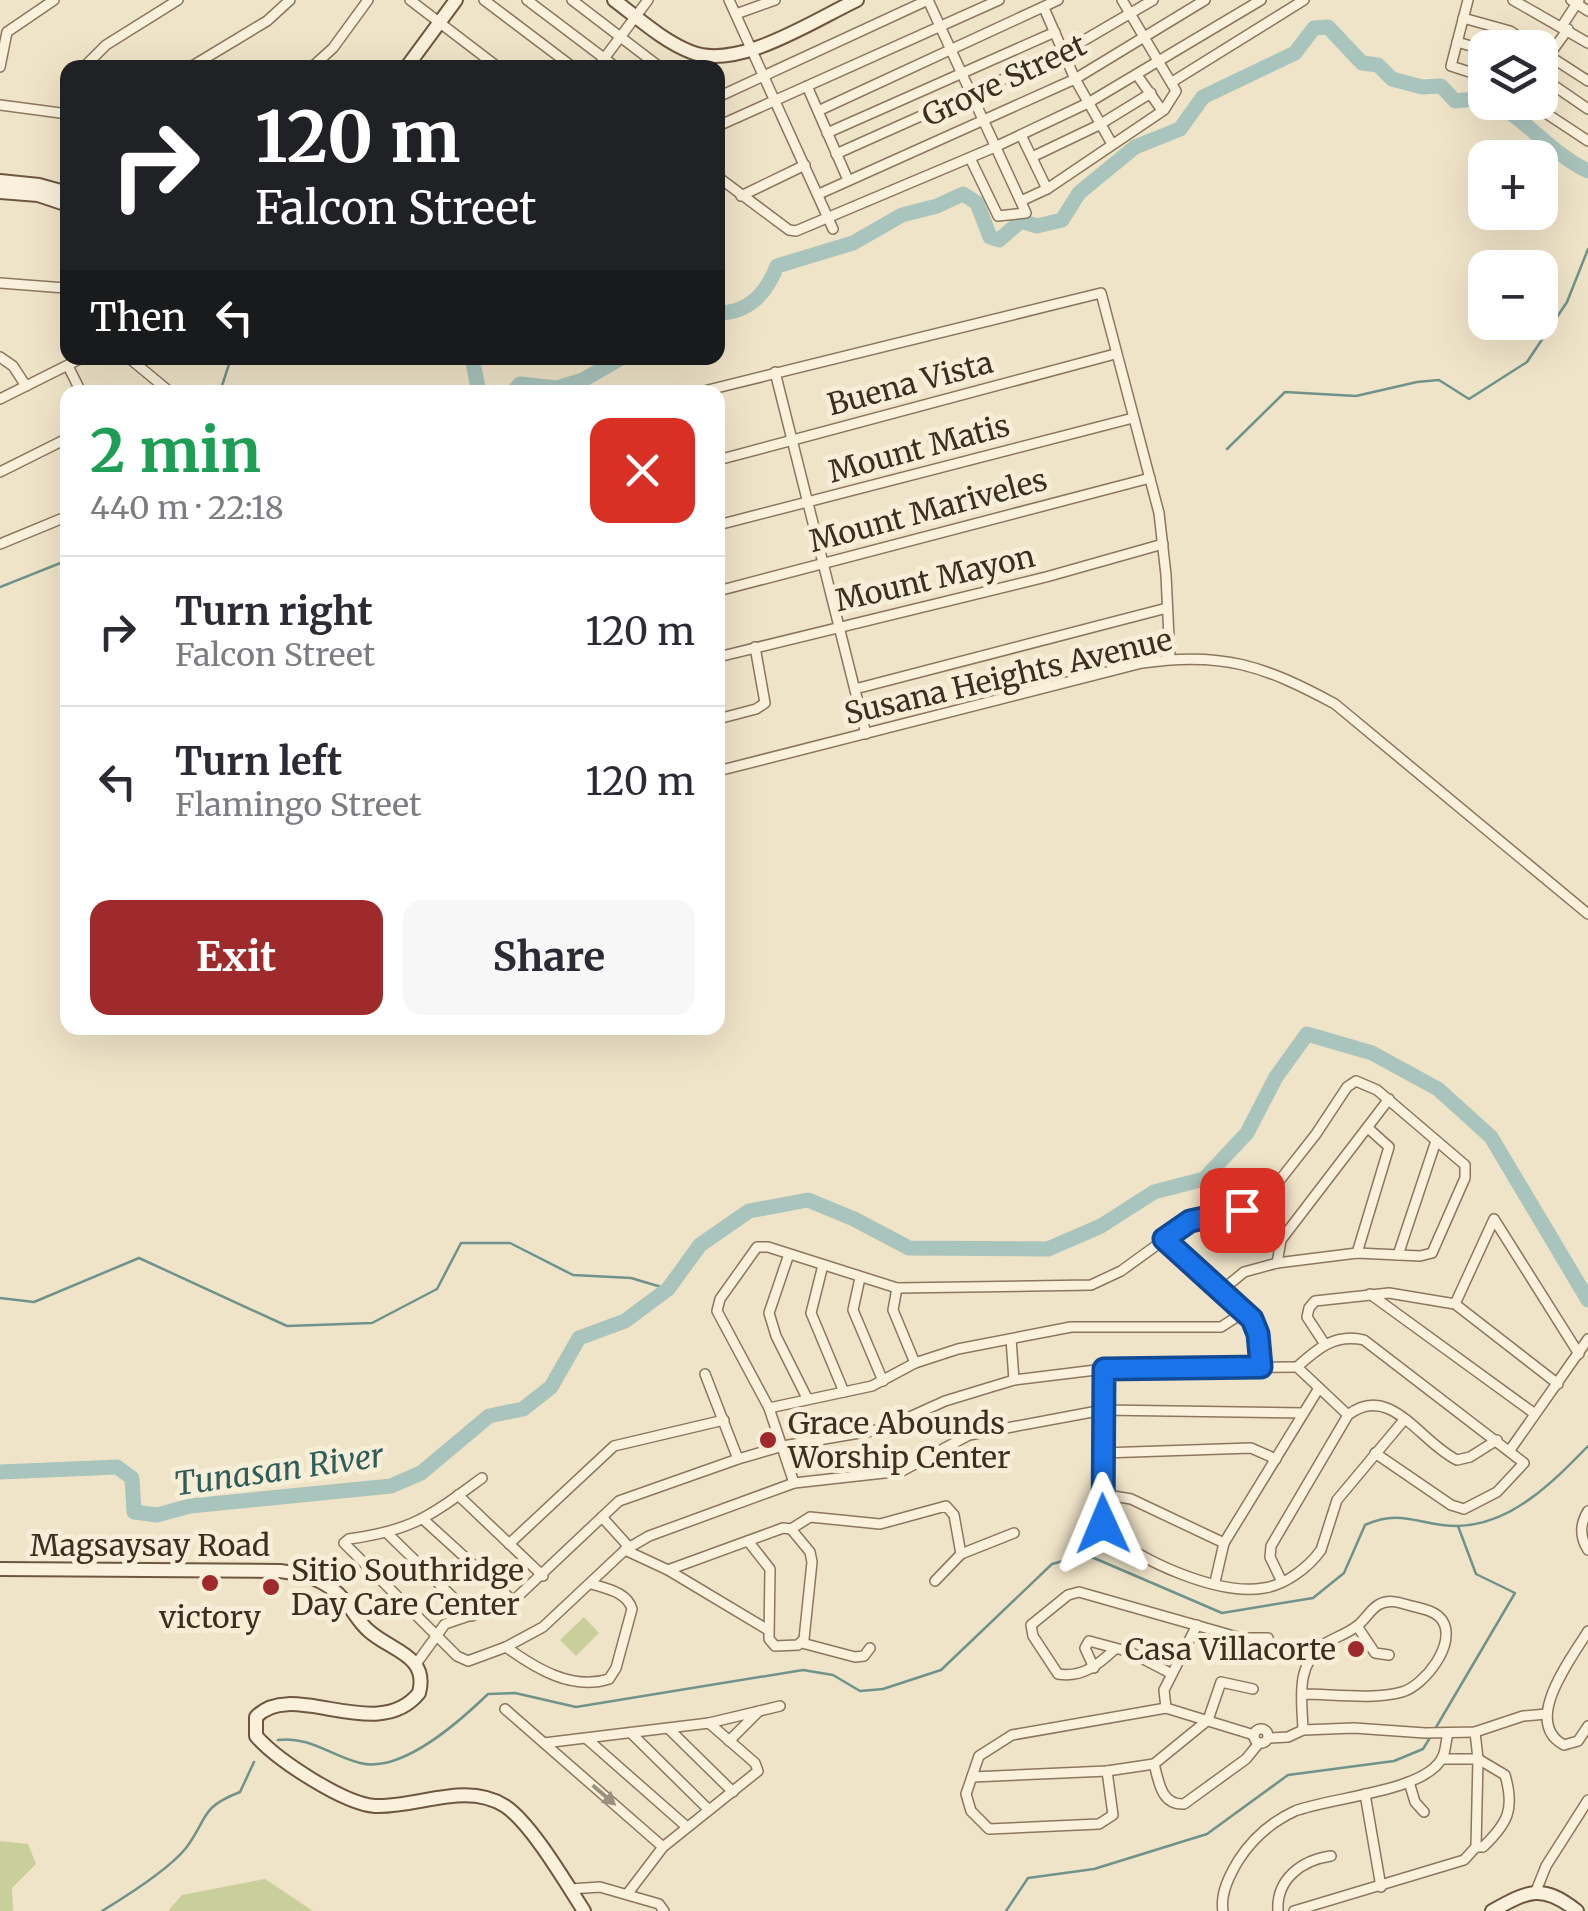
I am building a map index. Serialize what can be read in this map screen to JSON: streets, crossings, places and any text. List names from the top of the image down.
{
  "streets": {
    "main road": ["Magsaysay Road"],
    "street": [
      "Grove Street",
      "Buena Vista",
      "Mount Matis",
      "Mount Mariveles",
      "Mount Mayon",
      "Susana Heights Avenue"
    ]
  },
  "water": ["Tunasan River"],
  "places": [
    "Grace Abounds Worship Center",
    "victory",
    "Sitio Southridge Day Care Center",
    "Casa Villacorte"
  ],
  "page": {
    "map_buttons": ["+", "−"],
    "turn": ["120 m", "Falcon Street"],
    "then": "Then",
    "heading": ["2 min", "440 m · 22:18"],
    "list": [
      {
        "name": "Turn right",
        "note": "Falcon Street",
        "value": "120 m"
      },
      {
        "name": "Turn left",
        "note": "Flamingo Street",
        "value": "120 m"
      }
    ],
    "buttons": ["Exit", "Share"]
  }
}
